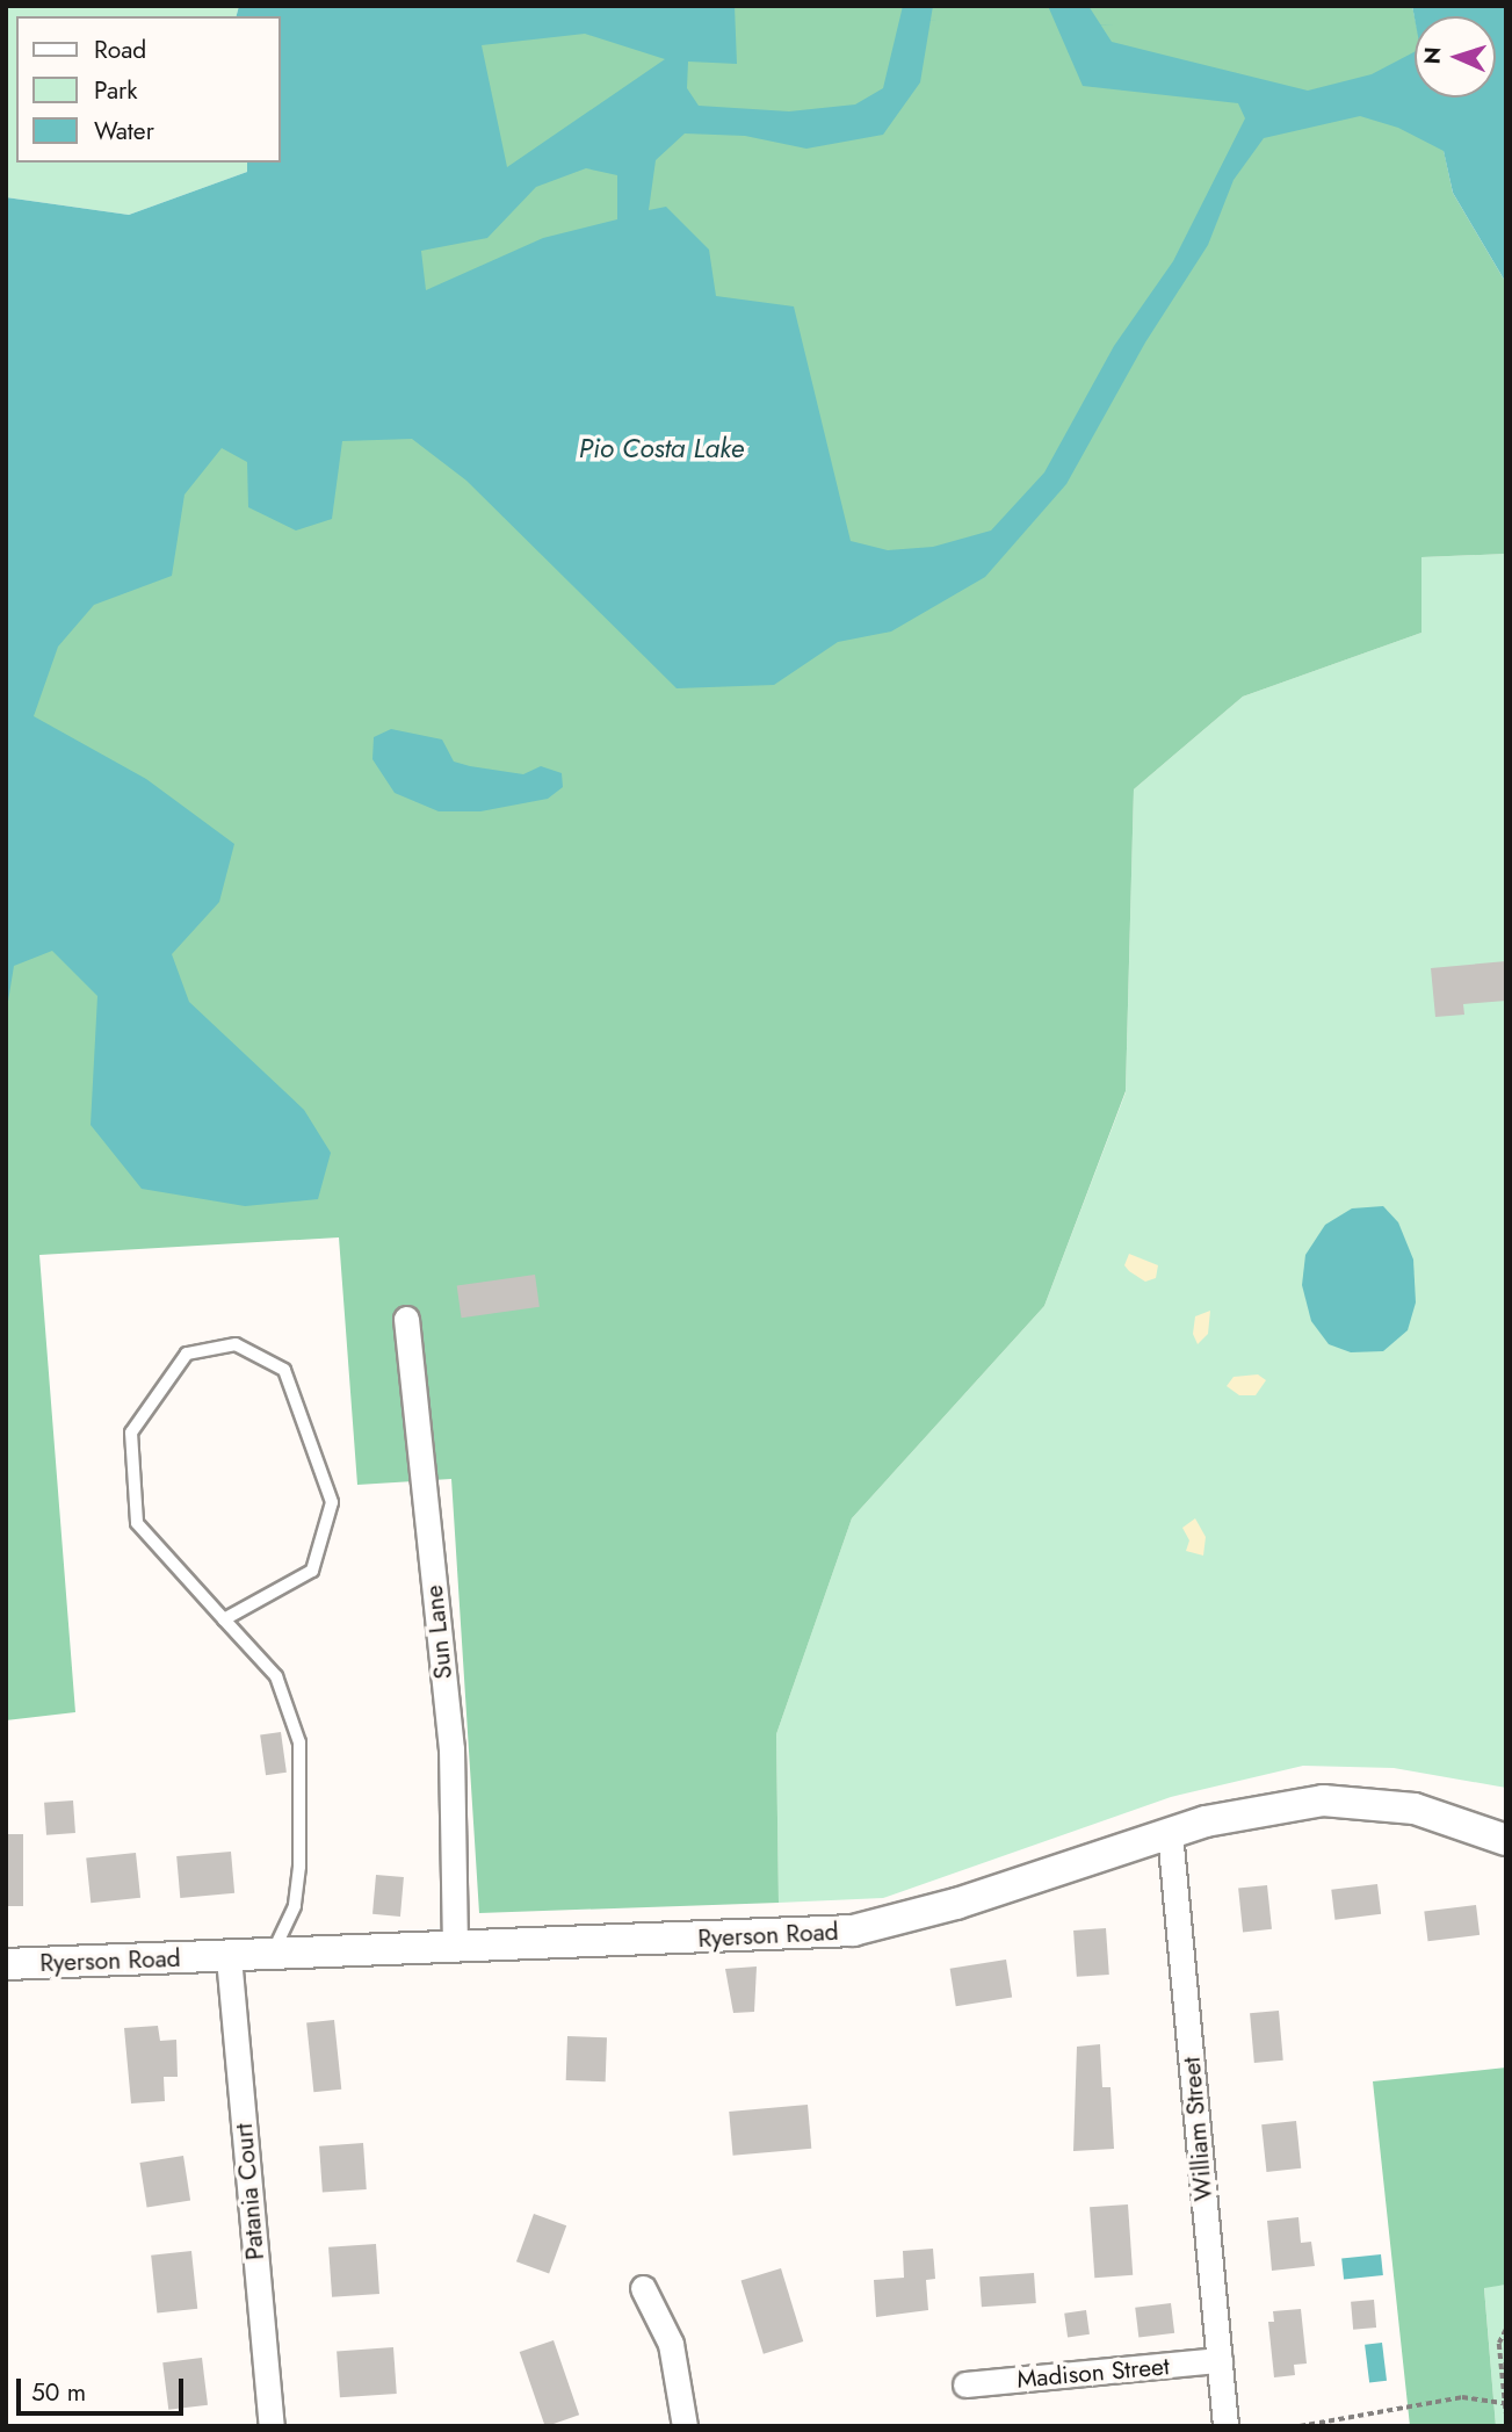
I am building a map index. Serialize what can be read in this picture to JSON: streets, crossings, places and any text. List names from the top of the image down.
{
  "streets": {
    "street": [
      "Sun Lane",
      "Ryerson Road",
      "William Street",
      "Patania Court",
      "Madison Street"
    ]
  },
  "crossings": [
    ["Sun Lane", "Ryerson Road"],
    ["Ryerson Road", "William Street"],
    ["Ryerson Road", "Patania Court"],
    ["William Street", "Madison Street"]
  ],
  "water": ["Pio Costa Lake"],
  "legend": ["Road", "Park", "Water"],
  "scale_bar": "50 m",
  "north": "left"
}
